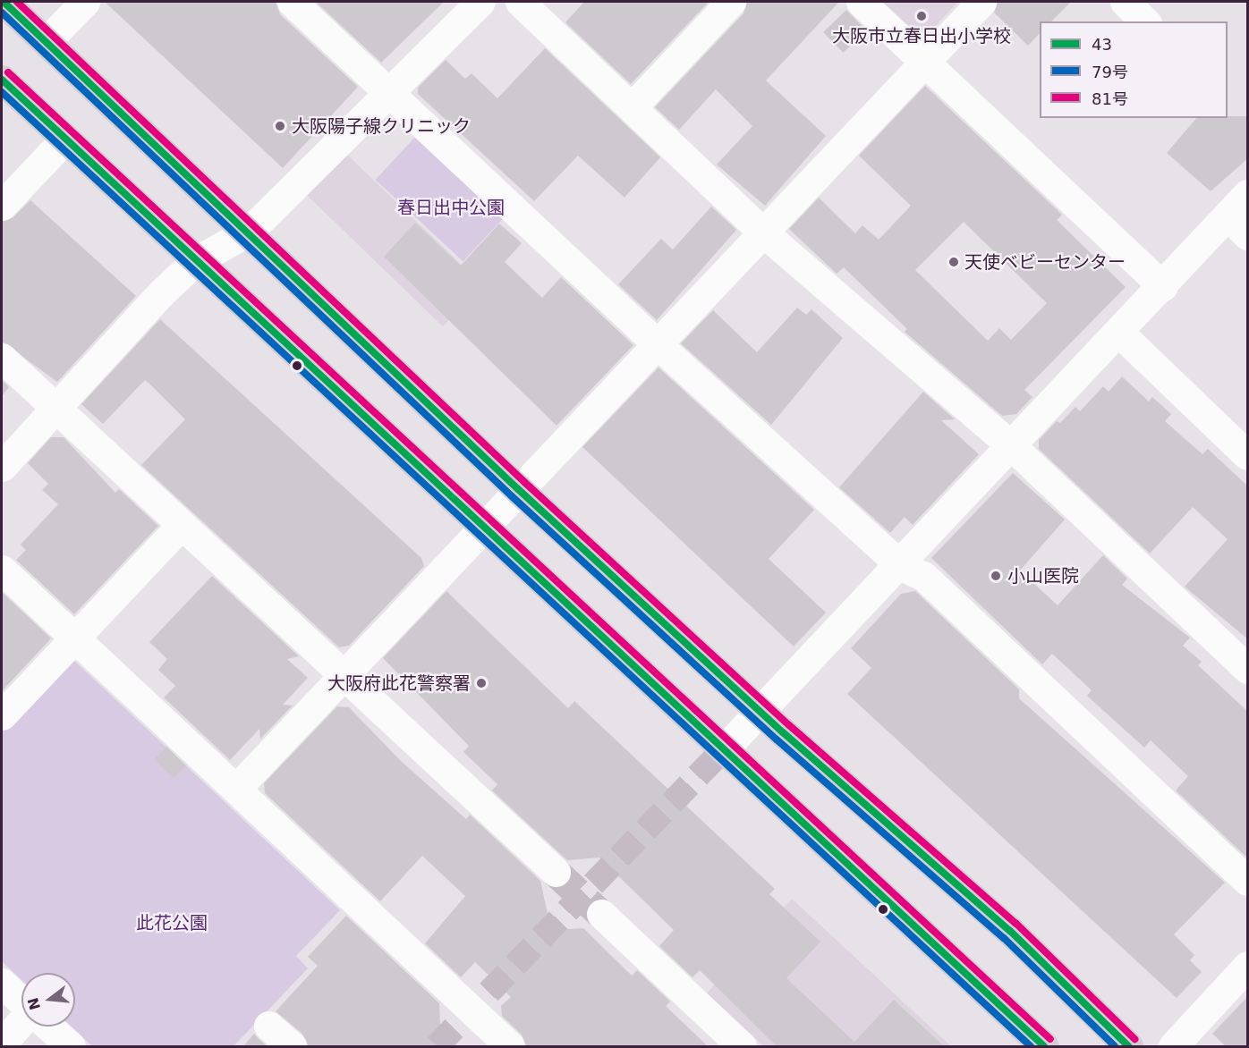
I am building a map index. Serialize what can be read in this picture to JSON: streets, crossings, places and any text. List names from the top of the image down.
{
  "parks": ["春日出中公園", "此花公園"],
  "places": [
    "大阪市立春日出小学校",
    "大阪陽子線クリニック",
    "天使ベビーセンター",
    "小山医院",
    "大阪府此花警察署"
  ],
  "lines": ["transit line 43", "transit line 81号", "transit line 79号"],
  "legend": ["43", "79号", "81号"],
  "north": "left"
}
